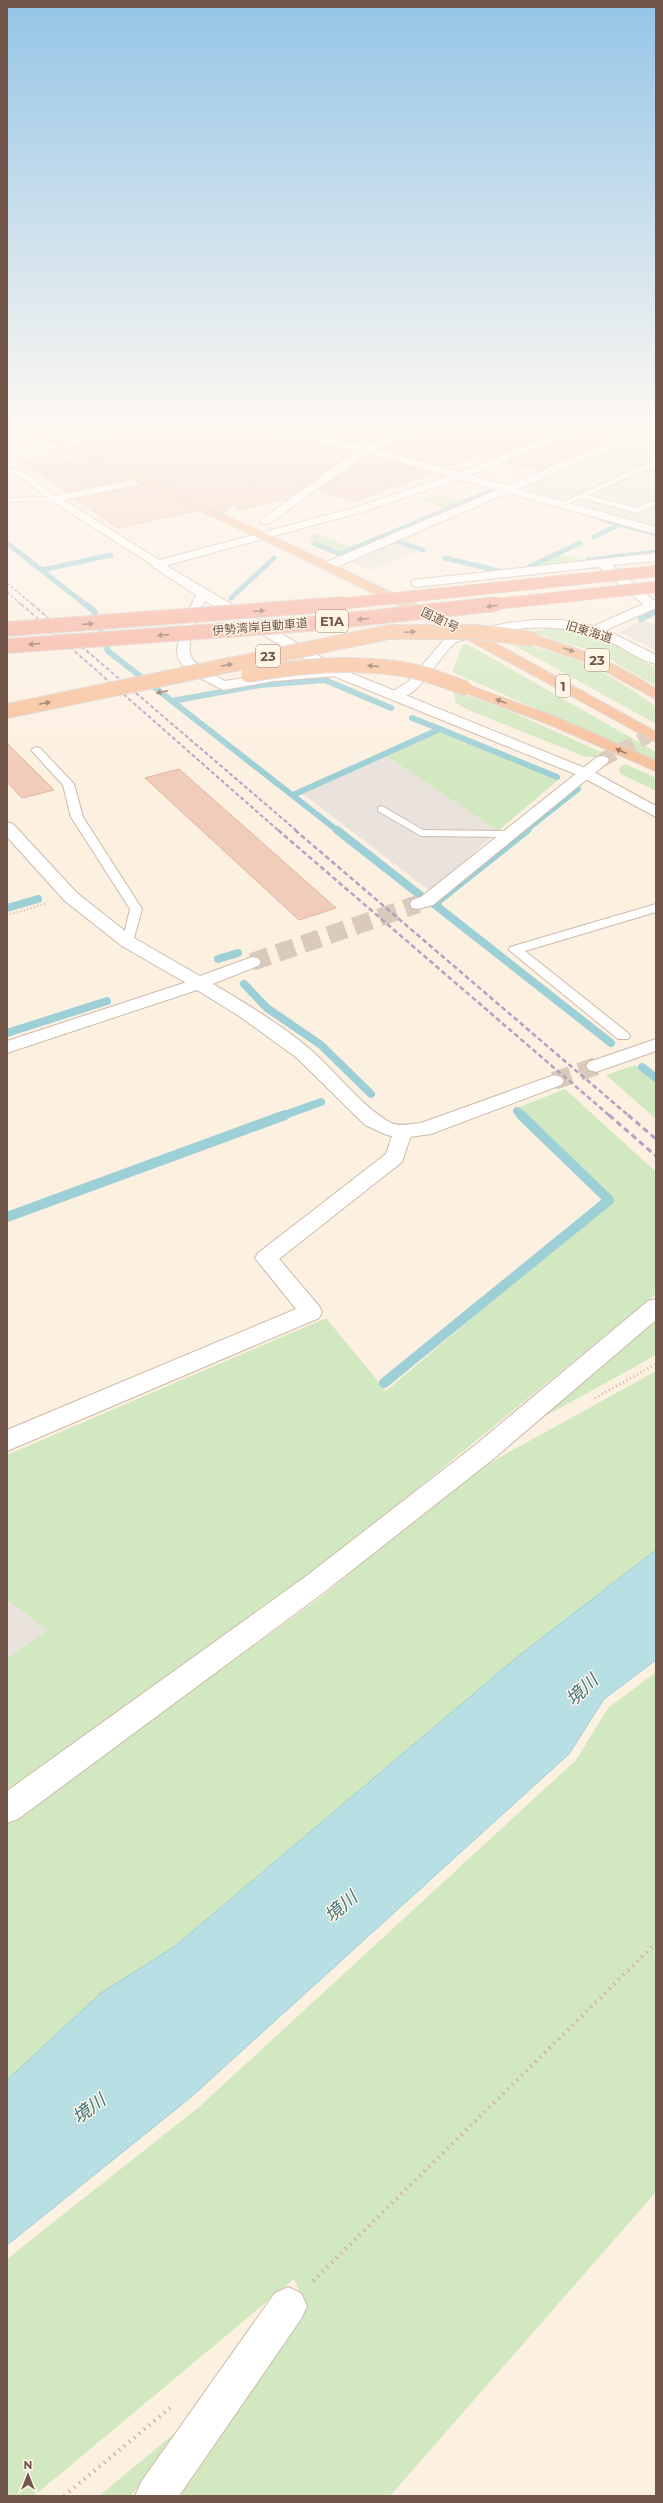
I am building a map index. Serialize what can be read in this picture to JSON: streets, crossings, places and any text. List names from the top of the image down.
{
  "streets": {
    "highway": [
      "国道1号",
      "E1A",
      "伊勢湾岸自動車道",
      "23",
      "1"
    ],
    "street": ["旧東海道"]
  },
  "crossings": [
    ["国道1号", "旧東海道"]
  ],
  "water": ["境川"],
  "north": "top"
}
